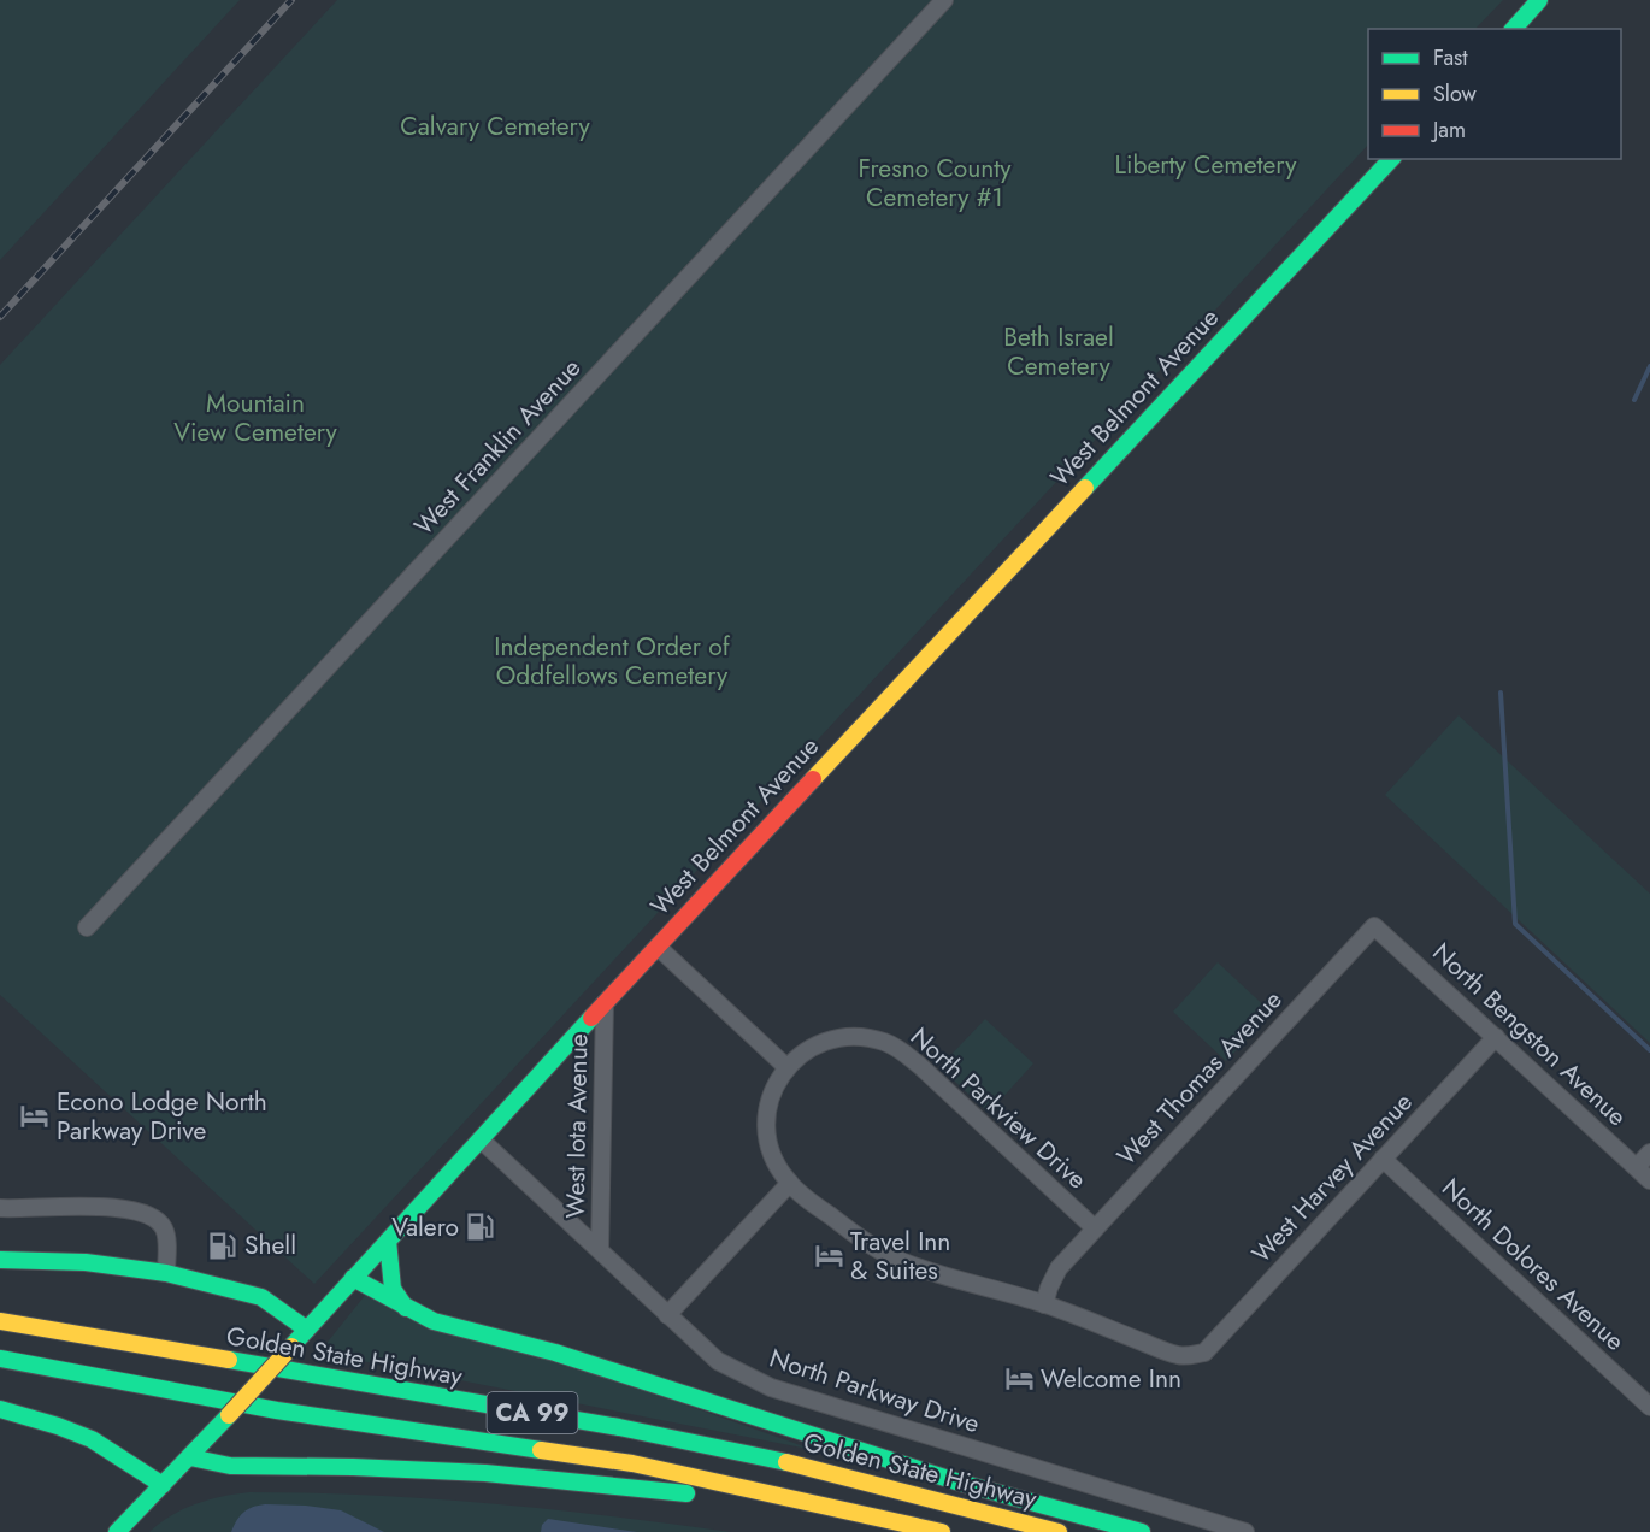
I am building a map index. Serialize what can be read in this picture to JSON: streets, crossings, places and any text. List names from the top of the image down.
{
  "streets": {
    "main road": ["West Belmont Avenue", "Golden State Highway", "CA 99"],
    "street": [
      "West Franklin Avenue",
      "North Bengston Avenue",
      "West Thomas Avenue",
      "North Parkview Drive",
      "West Iota Avenue",
      "West Harvey Avenue",
      "North Dolores Avenue",
      "North Parkway Drive"
    ]
  },
  "crossings": [
    ["West Belmont Avenue", "West Iota Avenue"],
    ["West Belmont Avenue", "North Parkway Drive"],
    ["North Bengston Avenue", "West Thomas Avenue"],
    ["North Bengston Avenue", "West Harvey Avenue"],
    ["West Thomas Avenue", "North Parkview Drive"],
    ["West Thomas Avenue", "West Harvey Avenue"],
    ["West Iota Avenue", "North Parkway Drive"],
    ["West Harvey Avenue", "North Dolores Avenue"]
  ],
  "parks": [
    "Calvary Cemetery",
    "Liberty Cemetery",
    "Fresno County Cemetery #1",
    "Beth Israel Cemetery",
    "Mountain View Cemetery",
    "Independent Order of Oddfellows Cemetery"
  ],
  "places": {
    "hotel": ["Econo Lodge North Parkway Drive", "Travel Inn & Suites", "Welcome Inn"],
    "fuel station": ["Valero", "Shell"]
  },
  "legend": ["Fast", "Slow", "Jam"]
}
